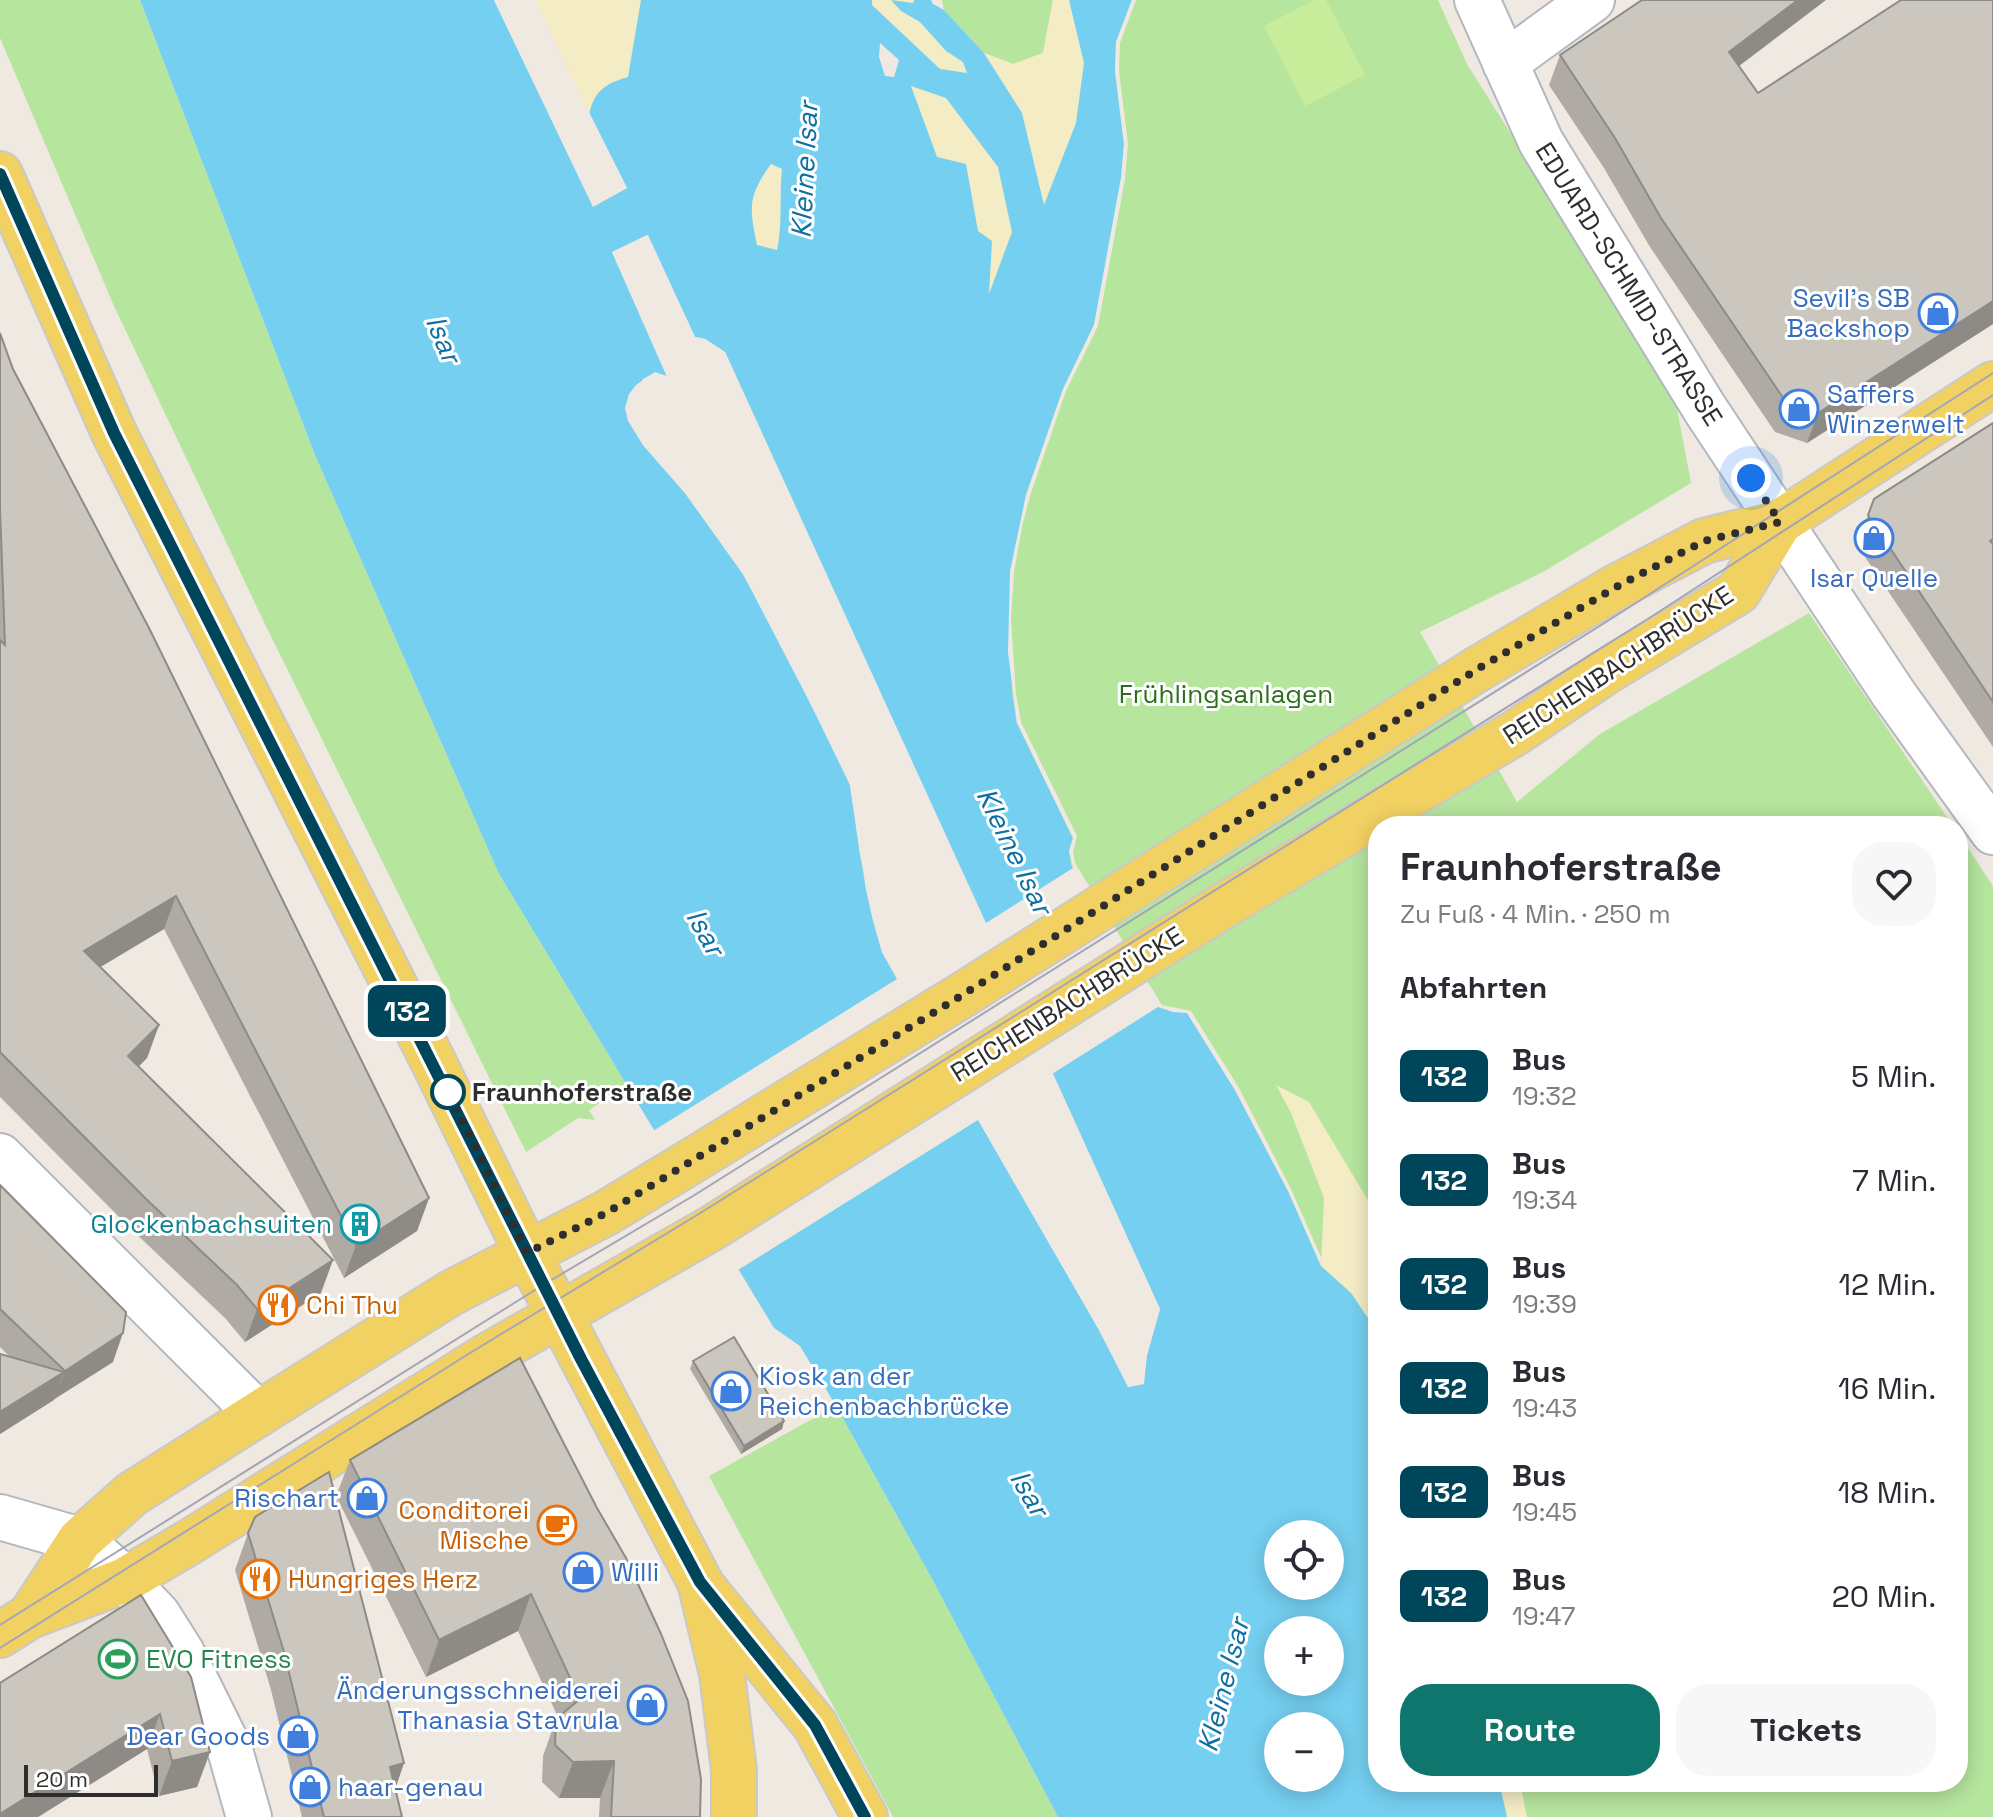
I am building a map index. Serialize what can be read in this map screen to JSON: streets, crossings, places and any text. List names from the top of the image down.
{
  "streets": {
    "main road": ["REICHENBACHBRÜCKE"],
    "street": ["EDUARD-SCHMID-STRASSE"]
  },
  "crossings": [
    ["EDUARD-SCHMID-STRASSE", "REICHENBACHBRÜCKE"]
  ],
  "water": ["Kleine Isar", "Isar"],
  "parks": ["Frühlingsanlagen"],
  "places": {
    "shop": [
      "Sevil's SB Backshop",
      "Saffers Winzerwelt",
      "Isar Quelle",
      "Kiosk an der Reichenbachbrücke",
      "Rischart",
      "Willi",
      "Änderungsschneiderei Thanasia Stavrula",
      "Dear Goods",
      "haar-genau"
    ],
    "other": ["Fraunhoferstraße"],
    "building": ["Glockenbachsuiten"],
    "restaurant": ["Chi Thu", "Hungriges Herz"],
    "cafe": ["Conditorei Mische"],
    "sports": ["EVO Fitness"]
  },
  "lines": ["bus line 132"],
  "scale_bar": "20 m",
  "page": {
    "on_map": "132",
    "heading": [
      ["Fraunhoferstraße", "Zu Fuß · 4 Min. · 250 m"],
      "Abfahrten"
    ],
    "list": [
      {
        "mark": "132",
        "name": "Bus",
        "note": "19:32",
        "value": "5 Min."
      },
      {
        "mark": "132",
        "name": "Bus",
        "note": "19:34",
        "value": "7 Min."
      },
      {
        "mark": "132",
        "name": "Bus",
        "note": "19:39",
        "value": "12 Min."
      },
      {
        "mark": "132",
        "name": "Bus",
        "note": "19:43",
        "value": "16 Min."
      },
      {
        "mark": "132",
        "name": "Bus",
        "note": "19:45",
        "value": "18 Min."
      },
      {
        "mark": "132",
        "name": "Bus",
        "note": "19:47",
        "value": "20 Min."
      }
    ],
    "map_buttons": ["+", "−"],
    "buttons": ["Route", "Tickets"],
    "scale": "20 m"
  }
}
